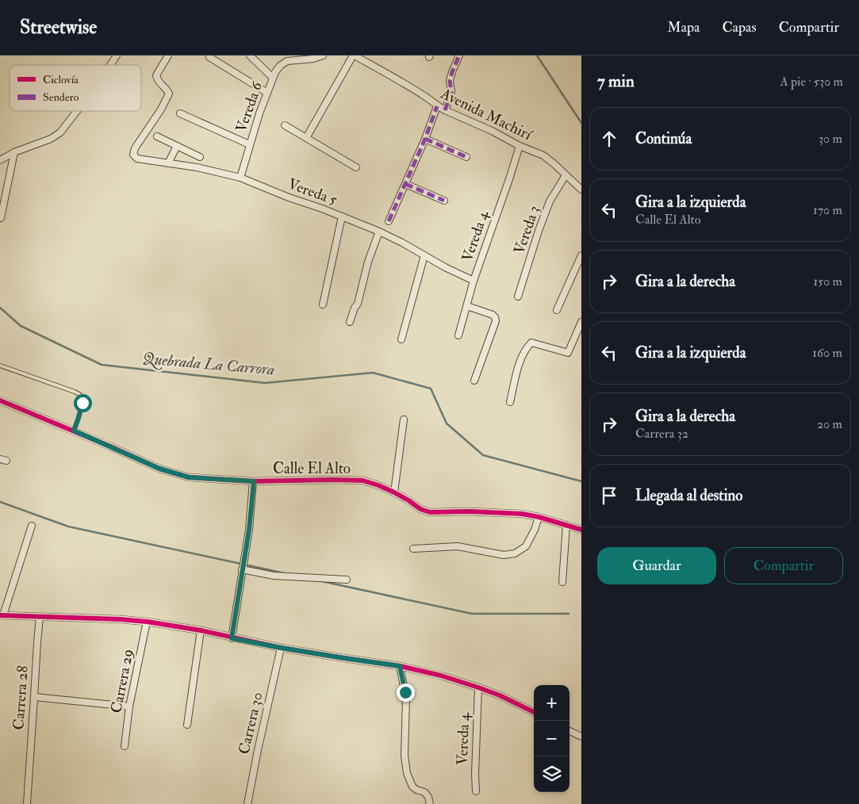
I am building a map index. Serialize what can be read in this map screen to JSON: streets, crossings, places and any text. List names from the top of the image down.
{
  "streets": {
    "street": [
      "Vereda 6",
      "Avenida Machirí",
      "Vereda 5",
      "Vereda 3",
      "Vereda 4",
      "Calle El Alto",
      "Carrera 29",
      "Carrera 28",
      "Carrera 30"
    ]
  },
  "crossings": [
    ["Vereda 6", "Vereda 5"],
    ["Avenida Machirí", "Vereda 3"],
    ["Avenida Machirí", "Vereda 4"],
    ["Vereda 5", "Vereda 4"]
  ],
  "water": ["Quebrada La Carrora"],
  "legend": ["Ciclovía", "Sendero"],
  "page": {
    "header": "Streetwise",
    "nav": ["Mapa", "Capas", "Compartir"],
    "heading": ["7 min", "A pie · 530 m"],
    "list": [
      ["Continúa", "30 m"],
      ["Gira a la izquierda", "Calle El Alto", "170 m"],
      ["Gira a la derecha", "150 m"],
      ["Gira a la izquierda", "160 m"],
      ["Gira a la derecha", "Carrera 32", "20 m"],
      "Llegada al destino"
    ],
    "buttons": ["Guardar", "Compartir"],
    "map_buttons": ["+", "−"]
  }
}
